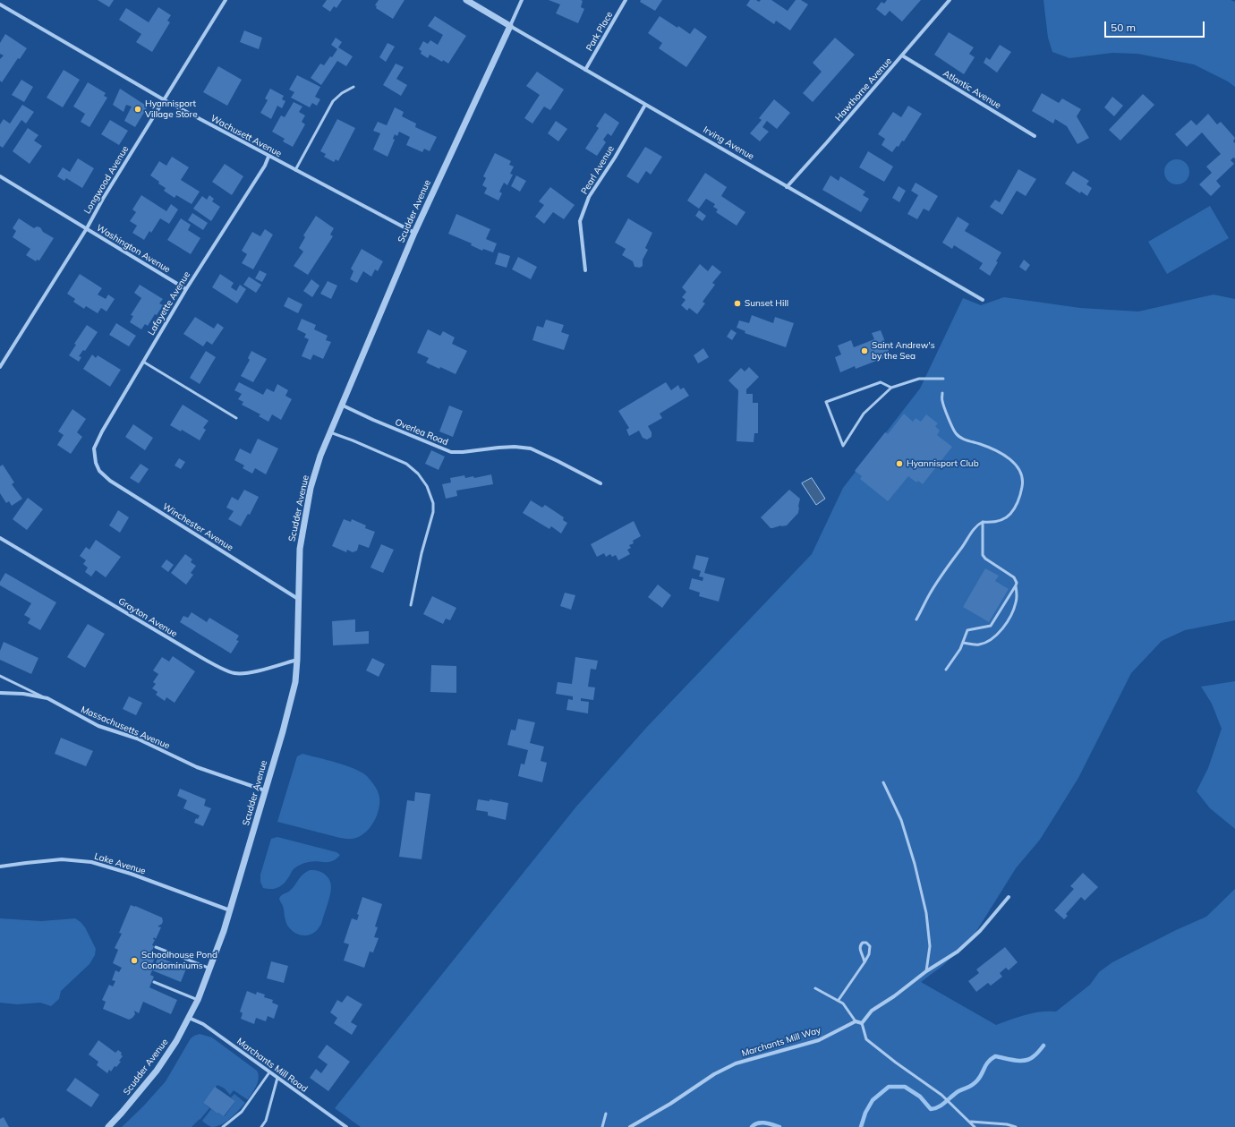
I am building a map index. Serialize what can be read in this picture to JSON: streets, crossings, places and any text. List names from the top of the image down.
{
  "streets": {
    "street": [
      "Park Place",
      "Hawthorne Avenue",
      "Atlantic Avenue",
      "Wachusett Avenue",
      "Irving Avenue",
      "Pearl Avenue",
      "Longwood Avenue",
      "Scudder Avenue",
      "Washington Avenue",
      "Lafayette Avenue",
      "Overlea Road",
      "Winchester Avenue",
      "Grayton Avenue",
      "Massachusetts Avenue",
      "Lake Avenue",
      "Marchants Mill Way",
      "Marchants Mill Road"
    ]
  },
  "crossings": [
    ["Park Place", "Irving Avenue"],
    ["Hawthorne Avenue", "Atlantic Avenue"],
    ["Hawthorne Avenue", "Irving Avenue"],
    ["Wachusett Avenue", "Longwood Avenue"],
    ["Wachusett Avenue", "Scudder Avenue"],
    ["Wachusett Avenue", "Lafayette Avenue"],
    ["Irving Avenue", "Pearl Avenue"],
    ["Irving Avenue", "Scudder Avenue"],
    ["Longwood Avenue", "Washington Avenue"],
    ["Scudder Avenue", "Overlea Road"],
    ["Scudder Avenue", "Winchester Avenue"],
    ["Scudder Avenue", "Grayton Avenue"],
    ["Scudder Avenue", "Massachusetts Avenue"],
    ["Scudder Avenue", "Lake Avenue"],
    ["Scudder Avenue", "Marchants Mill Road"],
    ["Washington Avenue", "Lafayette Avenue"],
    ["Lafayette Avenue", "Winchester Avenue"]
  ],
  "places": [
    "Hyannisport Village Store",
    "Sunset Hill",
    "Saint Andrew's by the Sea",
    "Hyannisport Club",
    "Schoolhouse Pond Condominiums"
  ],
  "scale_bar": "50 m"
}
